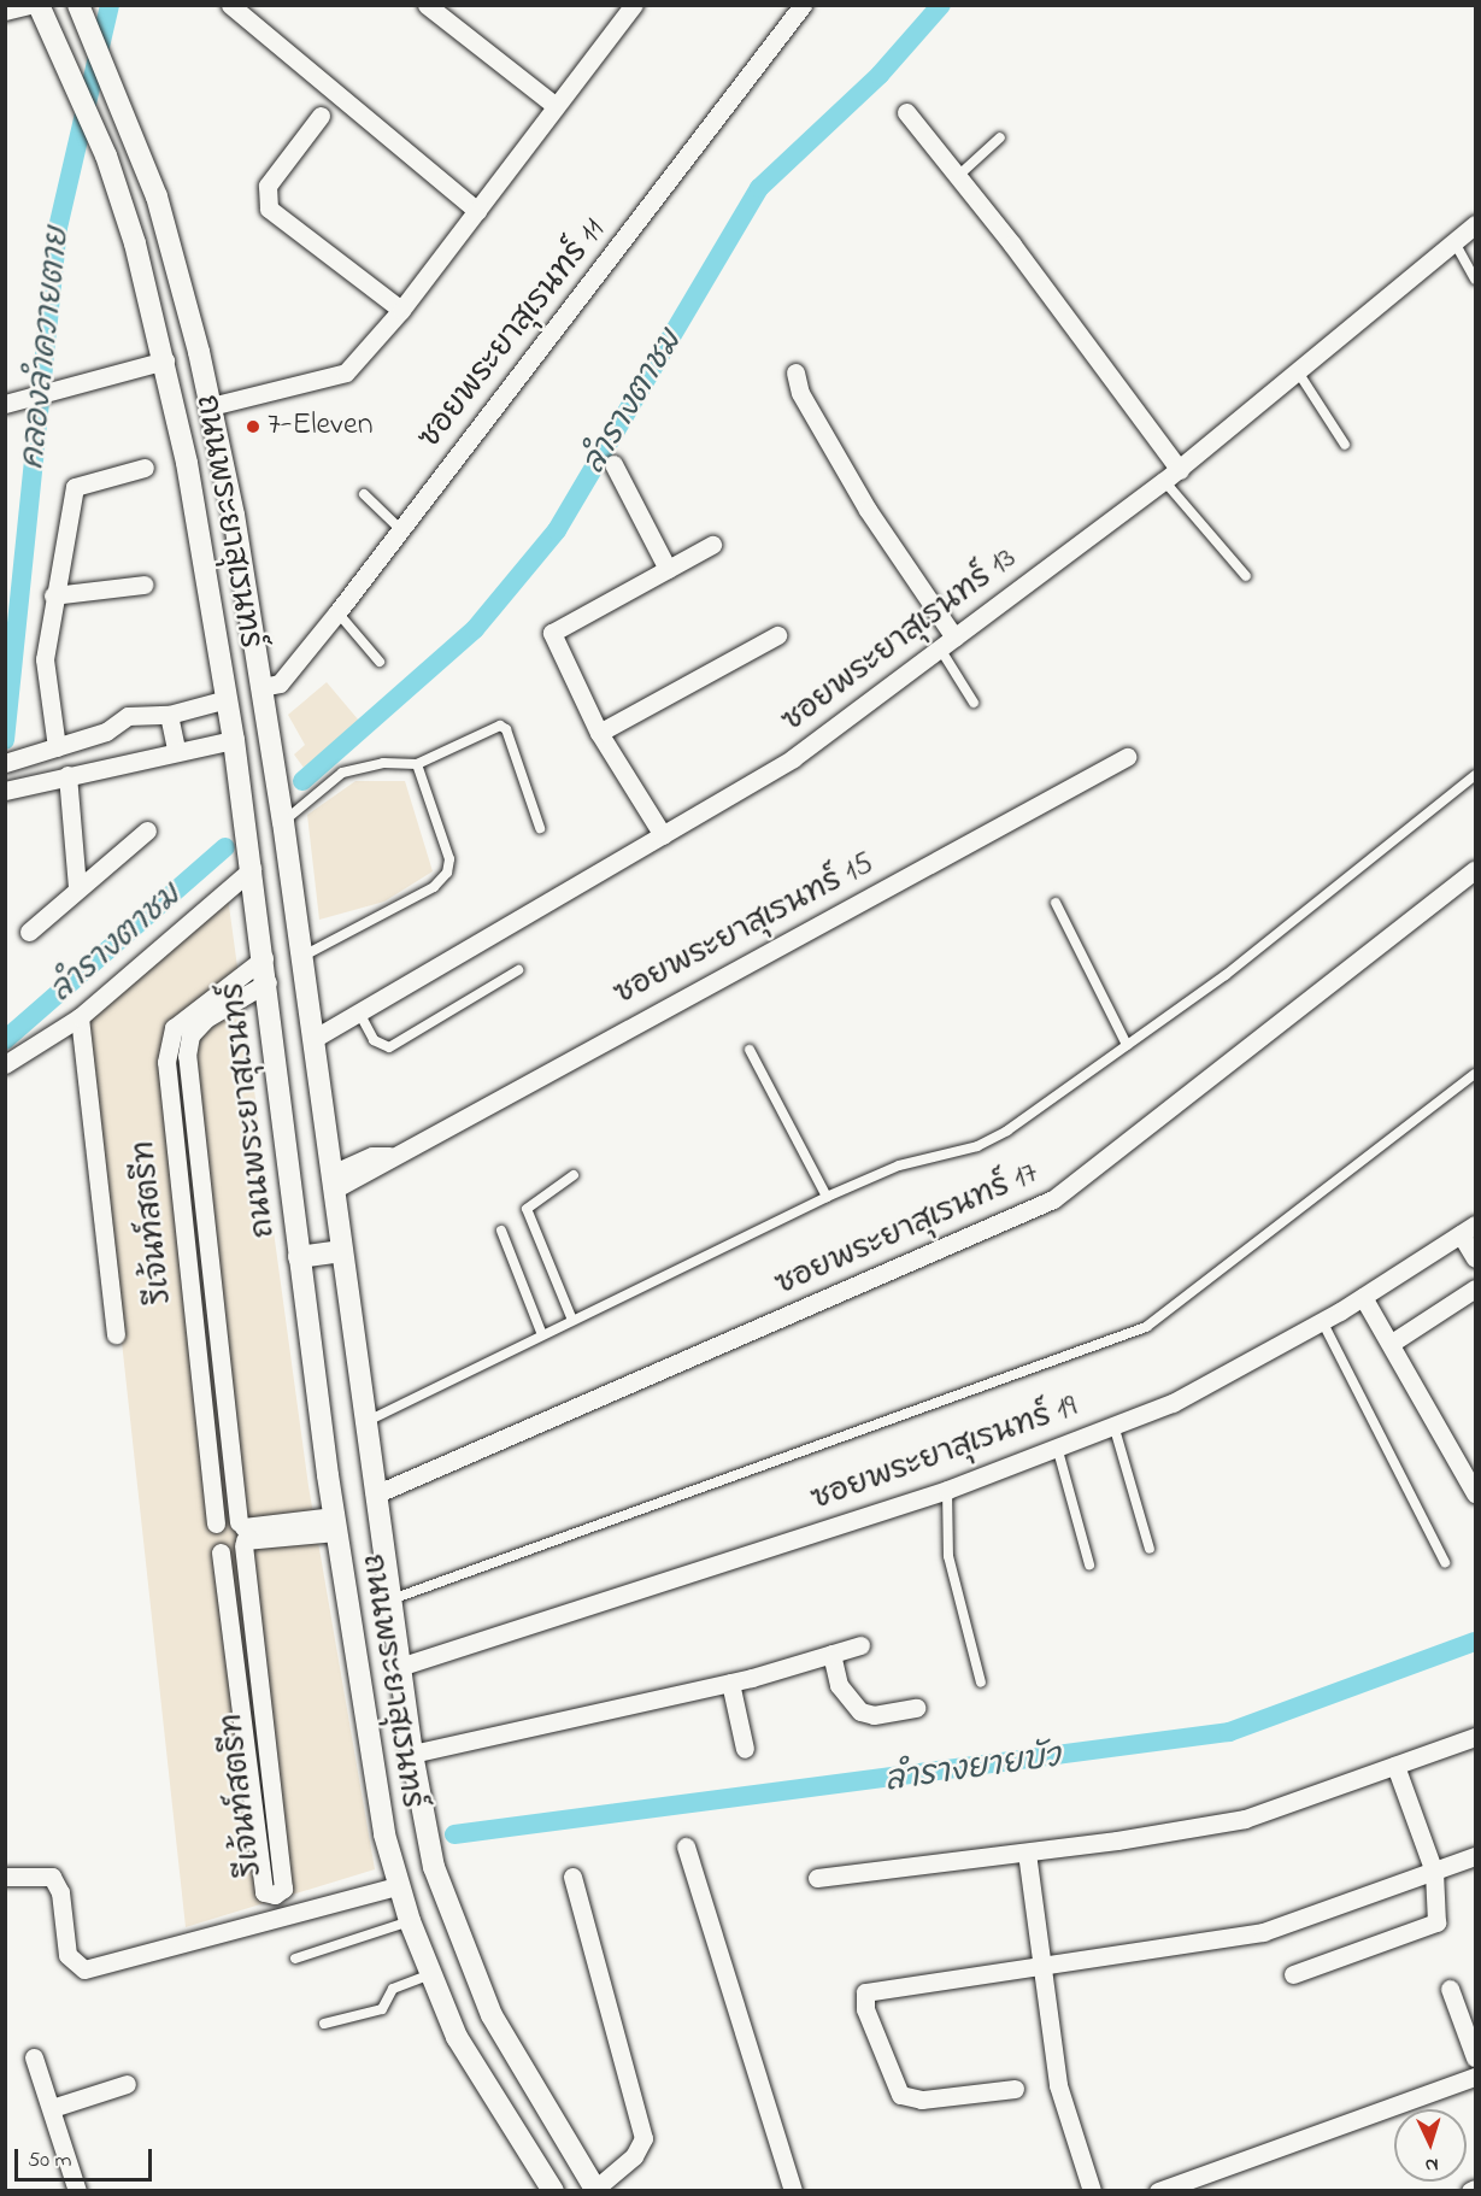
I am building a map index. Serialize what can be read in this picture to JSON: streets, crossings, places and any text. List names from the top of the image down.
{
  "streets": {
    "street": [
      "ซอยพระยาสุเรนทร์ 11",
      "ถนนพระยาสุเรนทร์",
      "ซอยพระยาสุเรนทร์ 13",
      "ซอยพระยาสุเรนทร์ 15",
      "รีเจ้นท์สตรีท",
      "ซอยพระยาสุเรนทร์ 17",
      "ซอยพระยาสุเรนทร์ 19"
    ]
  },
  "crossings": [
    ["ซอยพระยาสุเรนทร์ 11", "ถนนพระยาสุเรนทร์"],
    ["ถนนพระยาสุเรนทร์", "ซอยพระยาสุเรนทร์ 13"],
    ["ถนนพระยาสุเรนทร์", "ซอยพระยาสุเรนทร์ 15"],
    ["ถนนพระยาสุเรนทร์", "รีเจ้นท์สตรีท"],
    ["ถนนพระยาสุเรนทร์", "ซอยพระยาสุเรนทร์ 17"],
    ["ถนนพระยาสุเรนทร์", "ซอยพระยาสุเรนทร์ 19"]
  ],
  "water": ["คลองลำควายตาย", "ลำรางตาชม", "ลำรางยายบัว"],
  "places": ["7-Eleven"],
  "scale_bar": "50 m",
  "north": "bottom"
}
